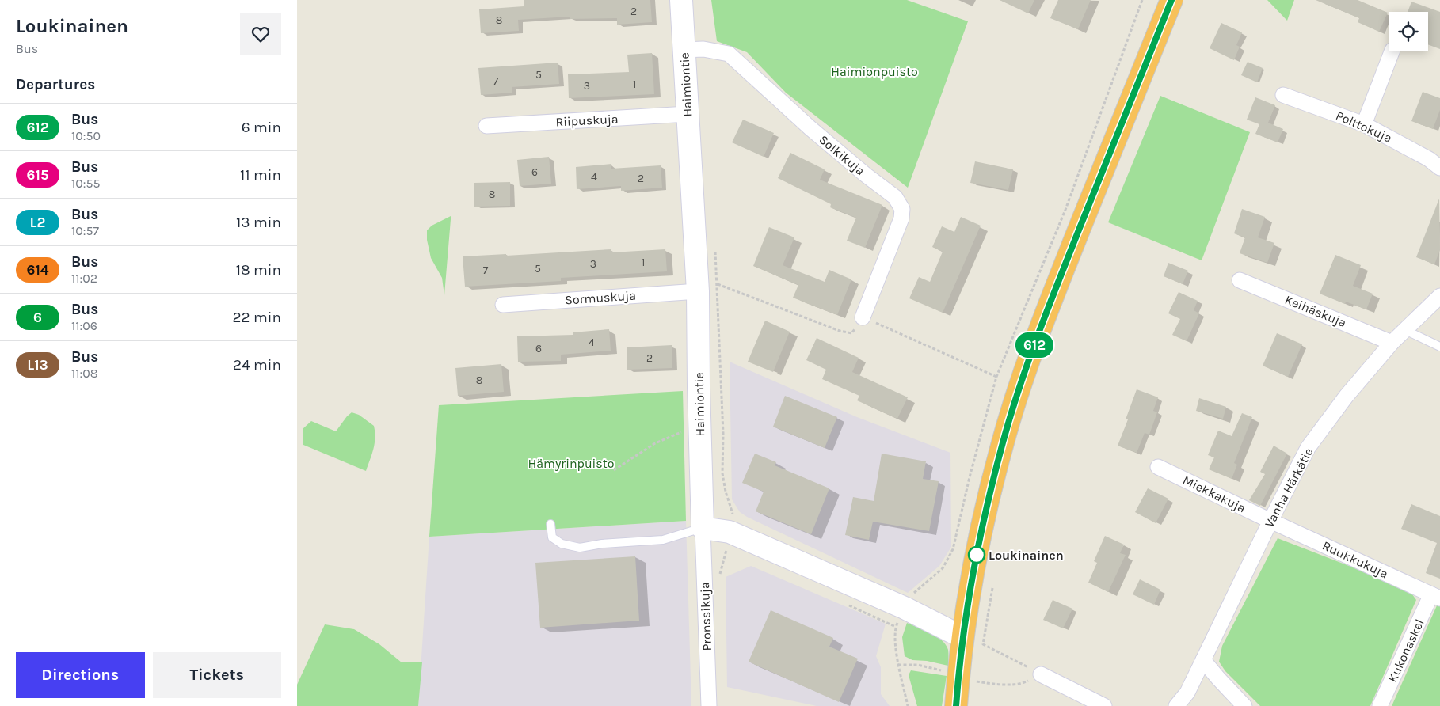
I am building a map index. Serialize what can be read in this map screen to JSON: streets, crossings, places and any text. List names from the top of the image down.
{
  "streets": {
    "street": [
      "Haimiontie",
      "Riipuskuja",
      "Polttokuja",
      "Solkikuja",
      "Sormuskuja",
      "Keihäskuja",
      "Vanha Härkätie",
      "Miekkakuja",
      "Ruukkukuja",
      "Pronssikuja",
      "Kukonaskel"
    ]
  },
  "crossings": [
    ["Haimiontie", "Riipuskuja"],
    ["Haimiontie", "Solkikuja"],
    ["Haimiontie", "Sormuskuja"],
    ["Haimiontie", "Pronssikuja"],
    ["Keihäskuja", "Vanha Härkätie"],
    ["Vanha Härkätie", "Miekkakuja"],
    ["Vanha Härkätie", "Ruukkukuja"],
    ["Miekkakuja", "Ruukkukuja"],
    ["Ruukkukuja", "Kukonaskel"]
  ],
  "parks": ["Haimionpuisto", "Hämyrinpuisto"],
  "places": ["Loukinainen"],
  "lines": ["bus line 612"],
  "house_numbers": [
    "2",
    "8",
    "5",
    "7",
    "1",
    "3",
    "6",
    "4",
    "2",
    "8",
    "1",
    "3",
    "5",
    "7",
    "4",
    "6",
    "2",
    "8"
  ],
  "page": {
    "heading": [
      ["Loukinainen", "Bus"],
      "Departures"
    ],
    "on_map": "612",
    "list": [
      {
        "mark": "612",
        "name": "Bus",
        "note": "10:50",
        "value": "6 min"
      },
      {
        "mark": "615",
        "name": "Bus",
        "note": "10:55",
        "value": "11 min"
      },
      {
        "mark": "L2",
        "name": "Bus",
        "note": "10:57",
        "value": "13 min"
      },
      {
        "mark": "614",
        "name": "Bus",
        "note": "11:02",
        "value": "18 min"
      },
      {
        "mark": "6",
        "name": "Bus",
        "note": "11:06",
        "value": "22 min"
      },
      {
        "mark": "L13",
        "name": "Bus",
        "note": "11:08",
        "value": "24 min"
      }
    ],
    "buttons": ["Directions", "Tickets"]
  }
}
